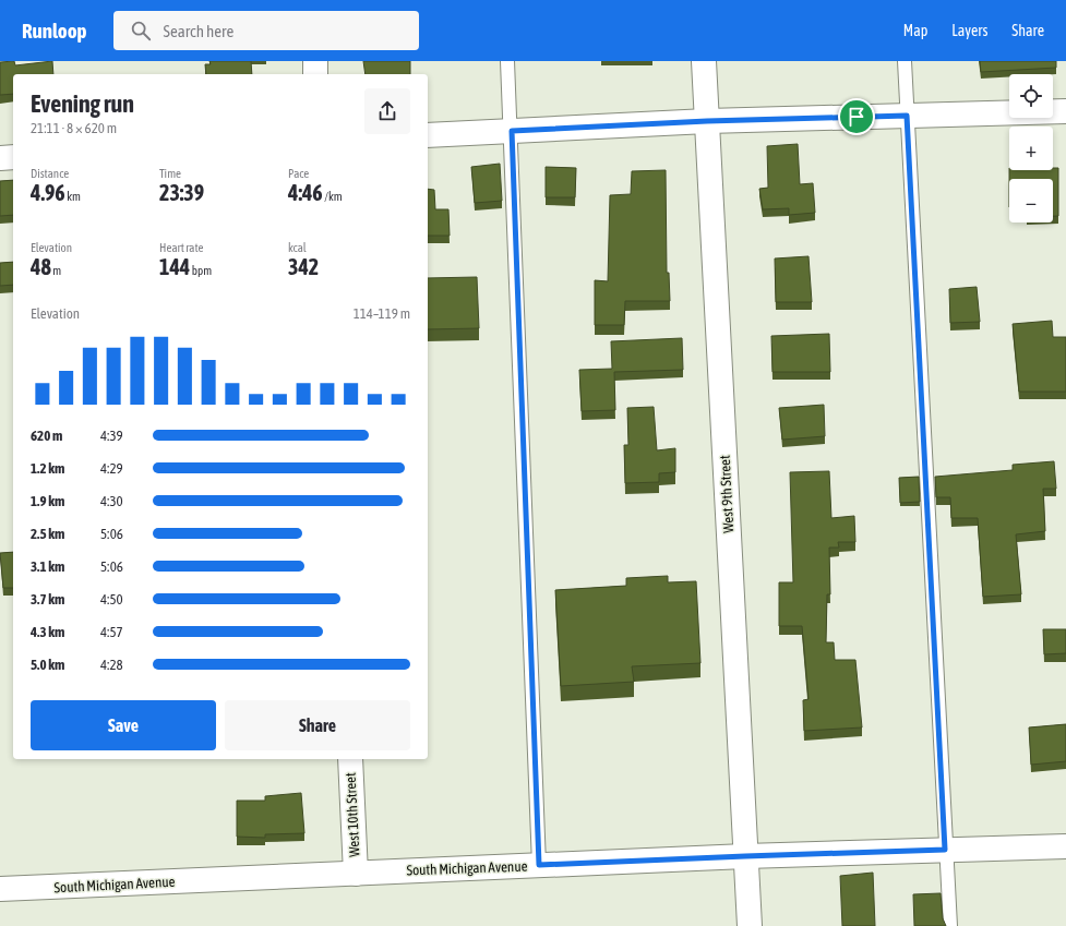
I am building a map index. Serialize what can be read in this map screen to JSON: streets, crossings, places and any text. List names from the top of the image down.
{
  "streets": {
    "street": ["West 9th Street", "West 10th Street", "South Michigan Avenue"]
  },
  "crossings": [
    ["West 9th Street", "South Michigan Avenue"],
    ["West 10th Street", "South Michigan Avenue"]
  ],
  "page": {
    "header": "Runloop",
    "search": "Search here",
    "nav": ["Map", "Layers", "Share"],
    "map_buttons": ["+", "−"],
    "heading": ["Evening run", "21:11 · 8 × 620 m"],
    "stats": [
      ["Distance", "4.96 km"],
      ["Time", "23:39"],
      ["Pace", "4:46 /km"],
      ["Elevation", "48 m"],
      ["Heart rate", "144 bpm"],
      ["kcal", "342"]
    ],
    "chart": ["Elevation", "114–119 m"],
    "list": [
      {
        "name": "620 m",
        "note": "4:39"
      },
      {
        "name": "1.2 km",
        "note": "4:29"
      },
      {
        "name": "1.9 km",
        "note": "4:30"
      },
      {
        "name": "2.5 km",
        "note": "5:06"
      },
      {
        "name": "3.1 km",
        "note": "5:06"
      },
      {
        "name": "3.7 km",
        "note": "4:50"
      },
      {
        "name": "4.3 km",
        "note": "4:57"
      },
      {
        "name": "5.0 km",
        "note": "4:28"
      }
    ],
    "buttons": ["Save", "Share"]
  }
}
